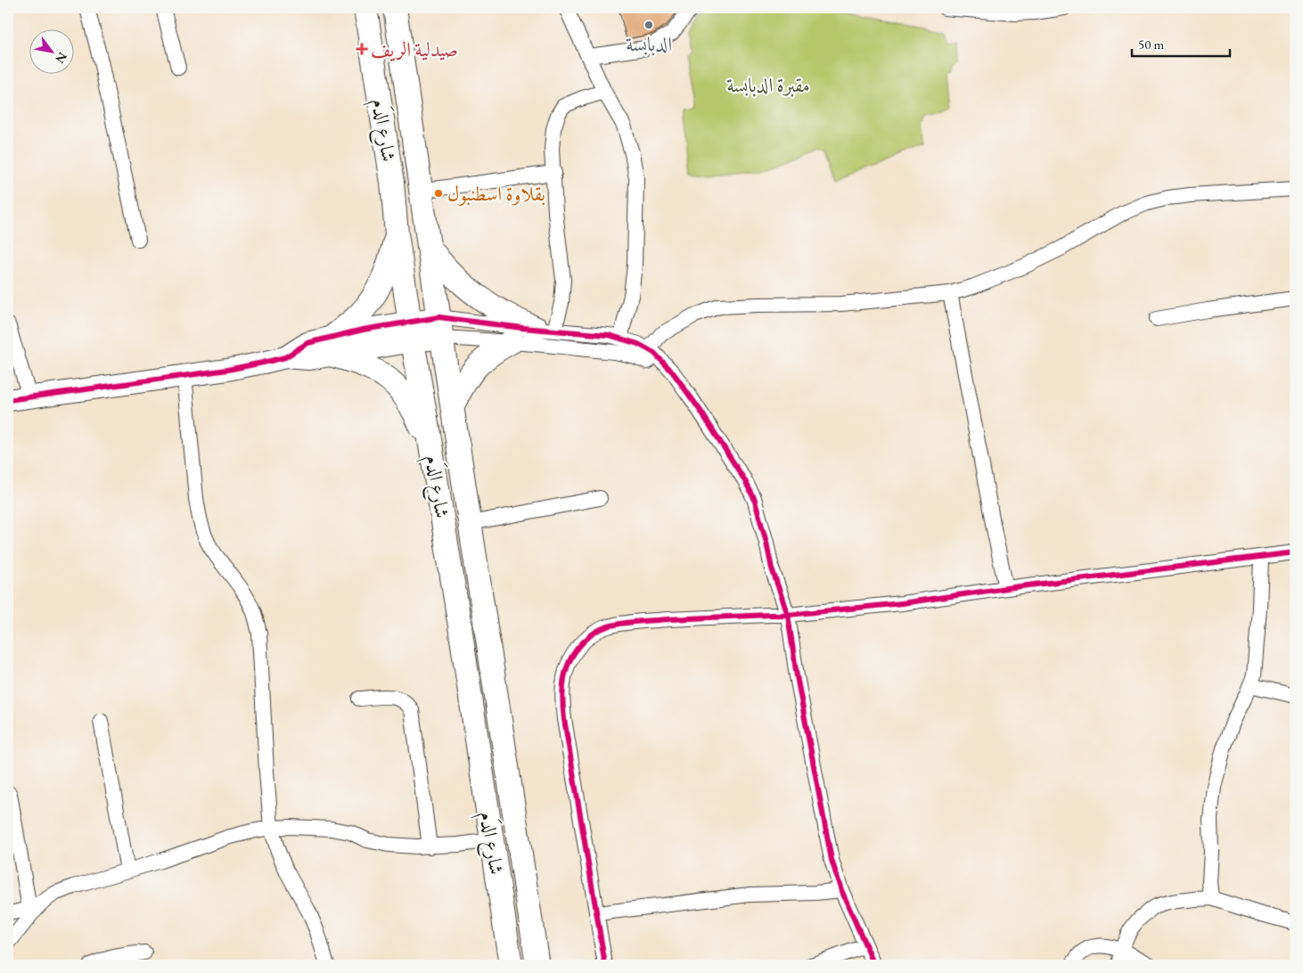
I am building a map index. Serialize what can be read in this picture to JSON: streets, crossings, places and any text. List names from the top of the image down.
{
  "streets": {
    "main road": ["شارع الدَم"]
  },
  "parks": ["مقبرة الدبابسة"],
  "places": {
    "other": ["الدبابسة", "بقلاوة اسطنبول"],
    "health": ["صيدلية الريف"]
  },
  "scale_bar": "50 m",
  "north": "bottom right"
}
